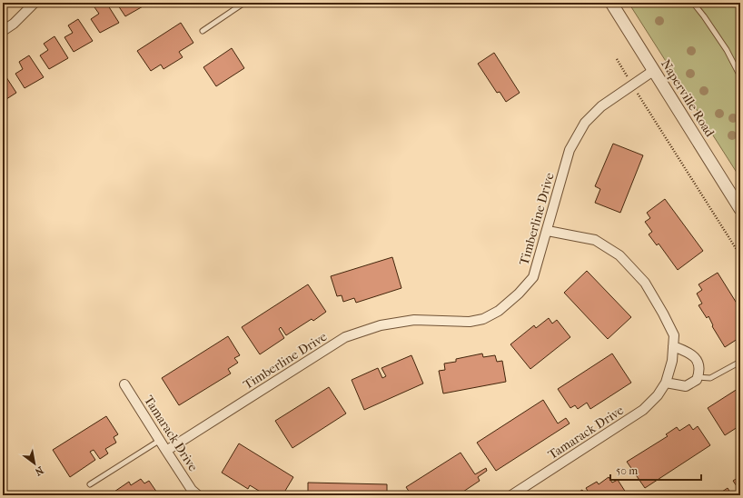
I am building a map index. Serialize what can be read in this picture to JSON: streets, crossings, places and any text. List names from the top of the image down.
{
  "streets": {
    "street": ["Naperville Road", "Timberline Drive", "Tamarack Drive"]
  },
  "crossings": [
    ["Naperville Road", "Timberline Drive"],
    ["Timberline Drive", "Tamarack Drive"]
  ],
  "scale_bar": "50 m",
  "north": "bottom right"
}
